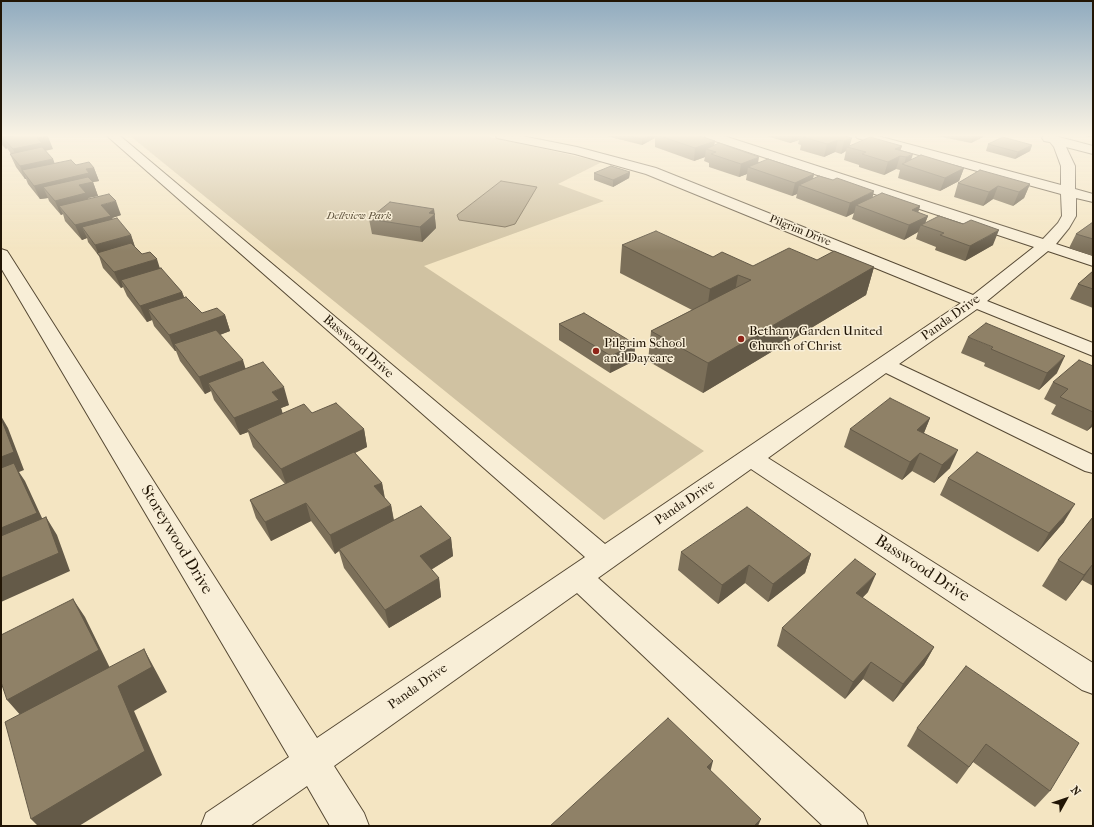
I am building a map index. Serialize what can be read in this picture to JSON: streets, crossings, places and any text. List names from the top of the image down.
{
  "streets": {
    "street": [
      "Pilgrim Drive",
      "Panda Drive",
      "Basswood Drive",
      "Storeywood Drive"
    ]
  },
  "crossings": [
    ["Pilgrim Drive", "Panda Drive"],
    ["Panda Drive", "Basswood Drive"],
    ["Panda Drive", "Storeywood Drive"]
  ],
  "parks": ["Dellview Park"],
  "places": ["Bethany Garden United Church of Christ", "Pilgrim School and Daycare"],
  "north": "top right"
}
